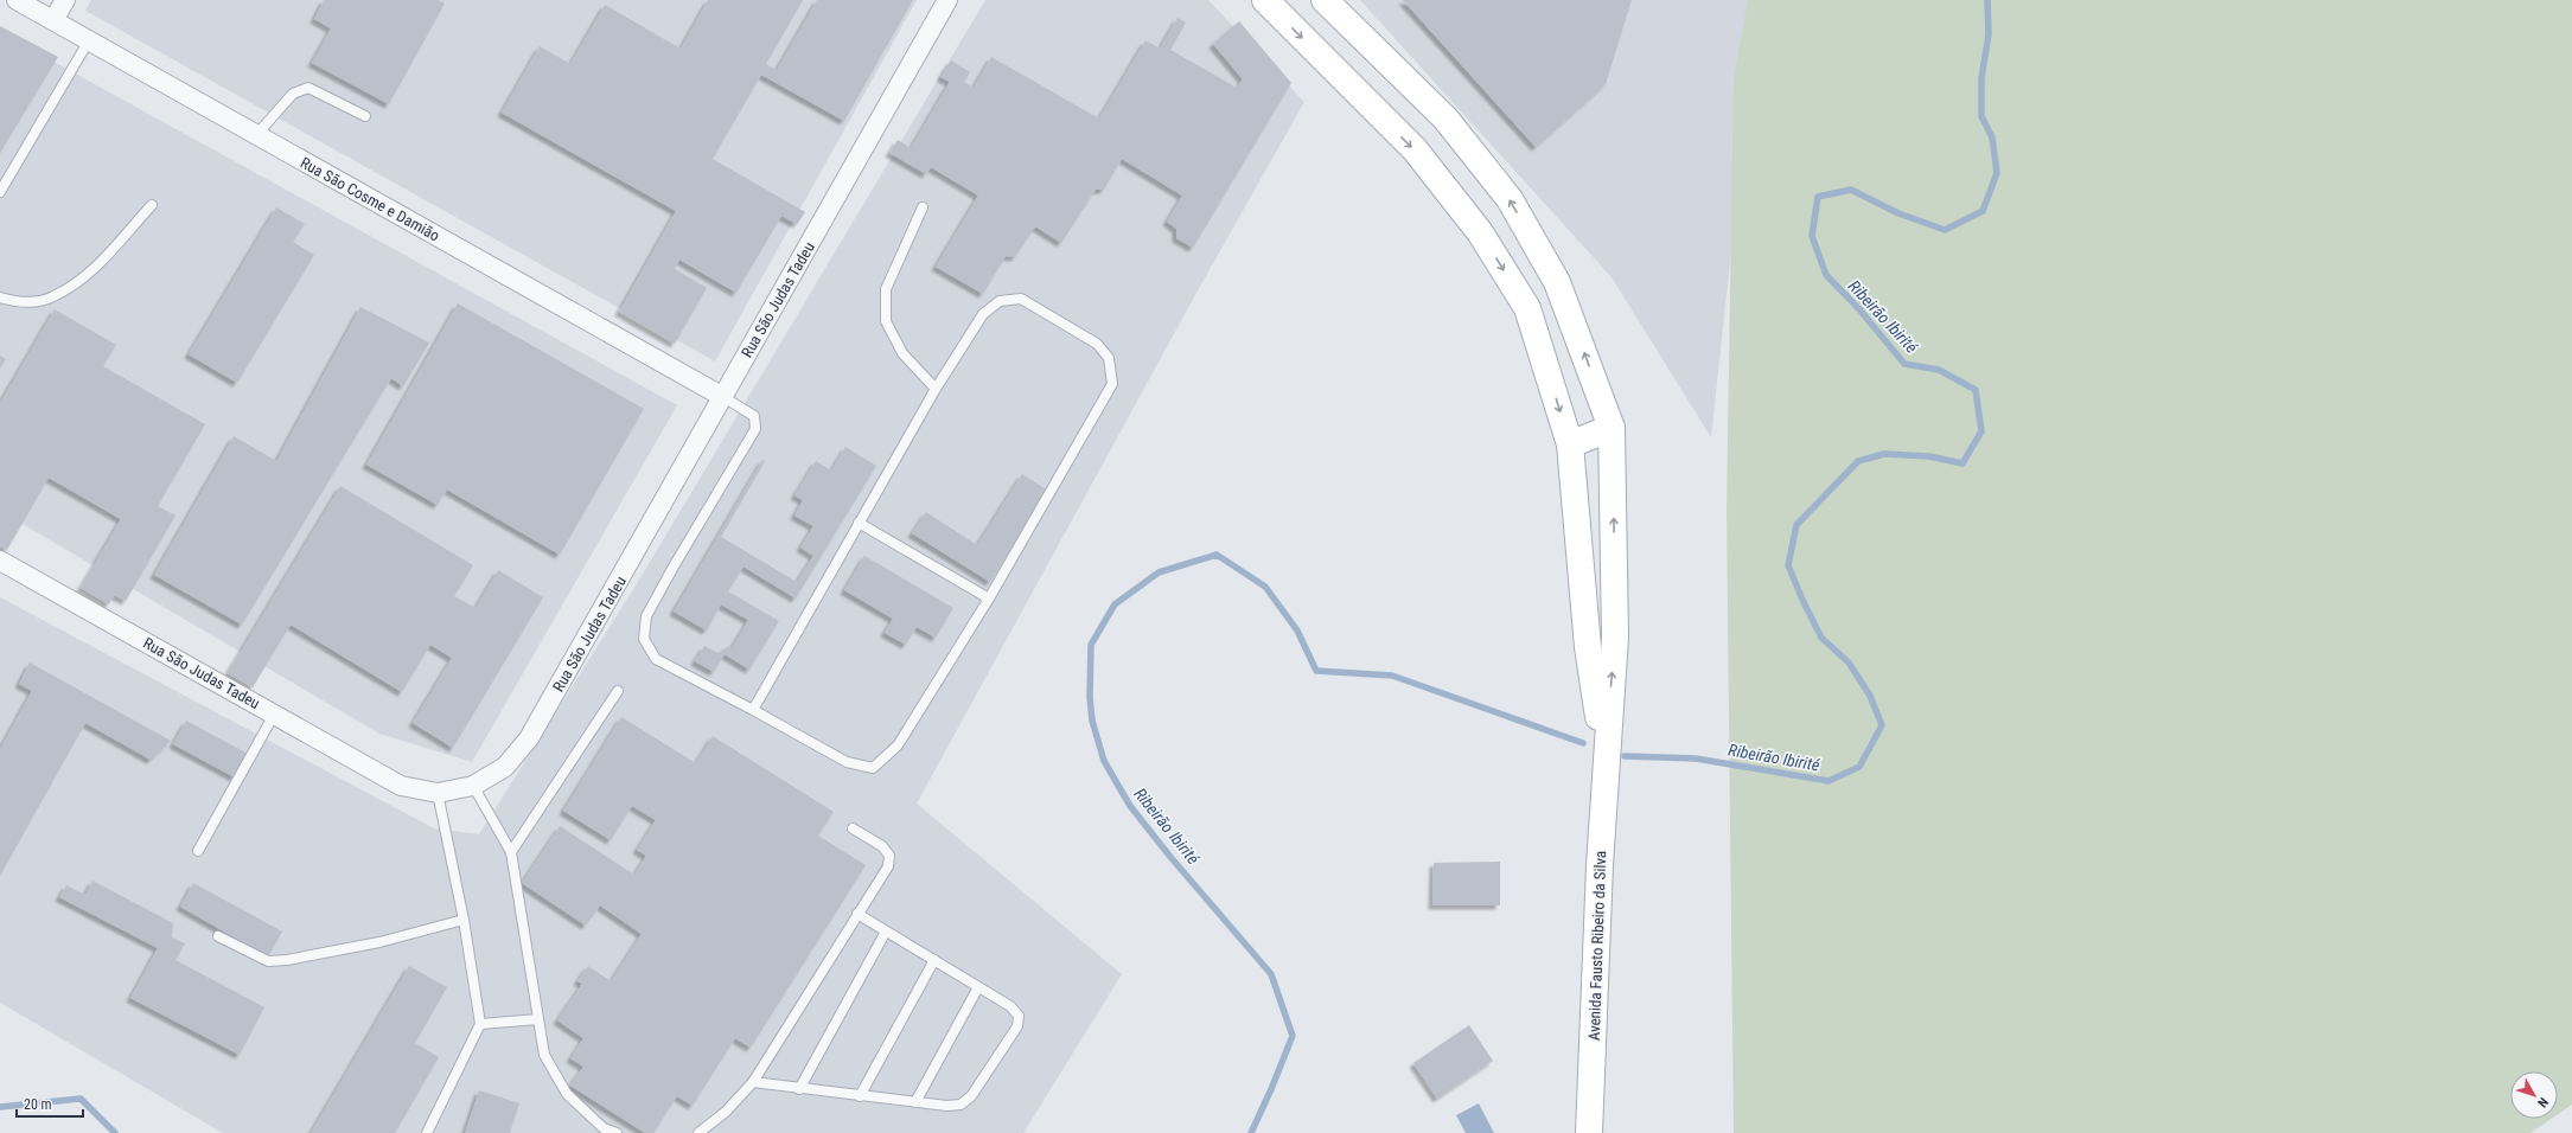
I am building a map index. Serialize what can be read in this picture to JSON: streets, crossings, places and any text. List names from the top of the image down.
{
  "streets": {
    "main road": ["Avenida Fausto Ribeiro da Silva"],
    "street": ["Rua São Cosme e Damião", "Rua São Judas Tadeu"]
  },
  "crossings": [
    ["Rua São Cosme e Damião", "Rua São Judas Tadeu"]
  ],
  "water": ["Ribeirão Ibirité"],
  "scale_bar": "20 m",
  "north": "bottom right"
}
